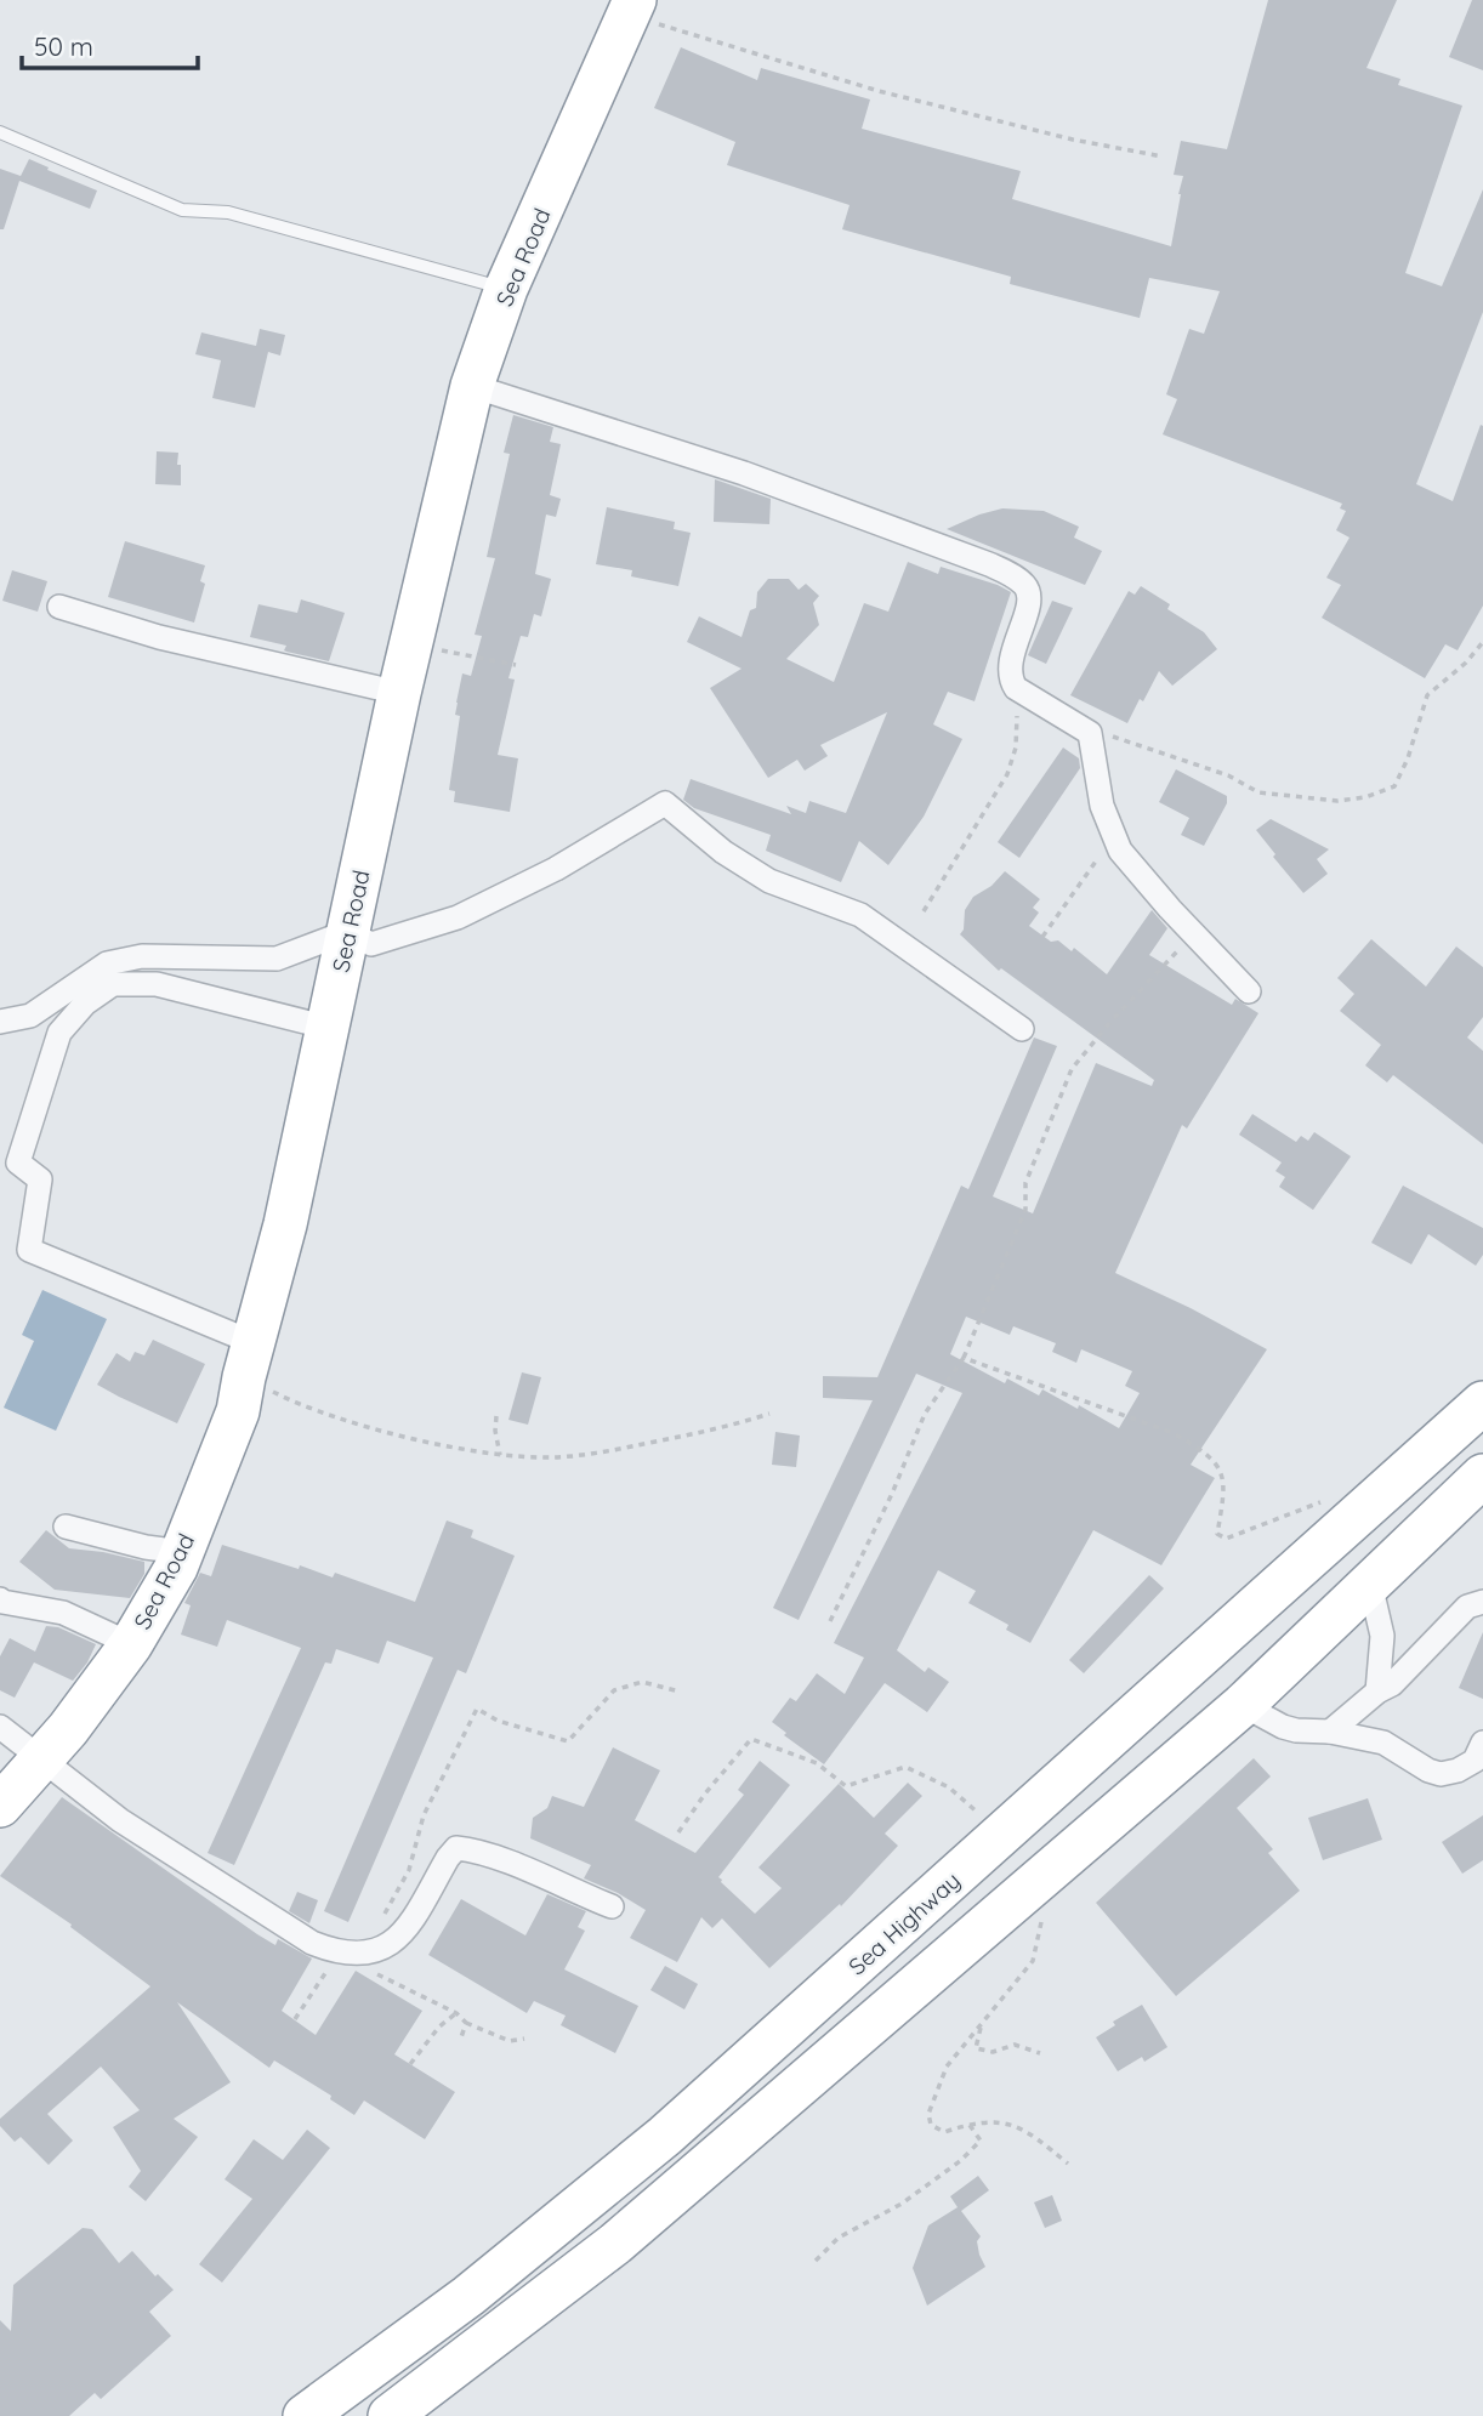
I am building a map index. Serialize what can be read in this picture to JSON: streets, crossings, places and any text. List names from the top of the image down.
{
  "streets": {
    "highway": ["Sea Road", "Sea Highway"]
  },
  "scale_bar": "50 m"
}
